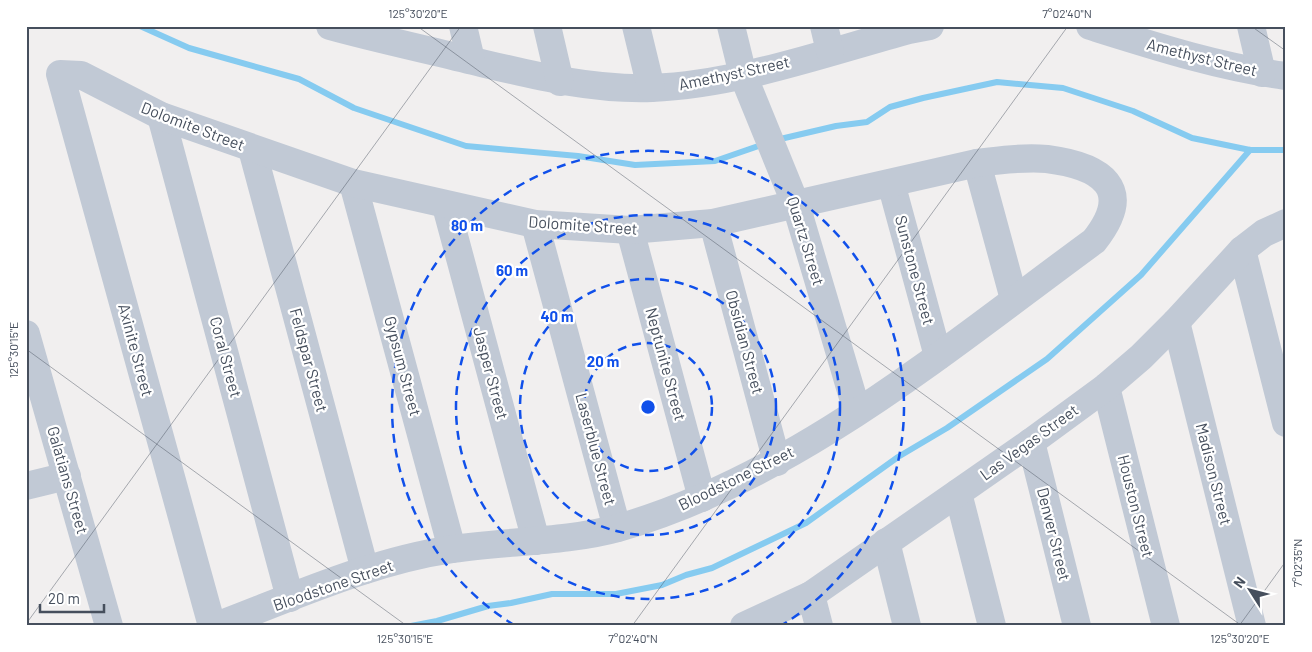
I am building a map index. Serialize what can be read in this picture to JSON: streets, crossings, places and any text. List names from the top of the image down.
{
  "streets": {
    "street": [
      "Amethyst Street",
      "Dolomite Street",
      "Quartz Street",
      "Sunstone Street",
      "Obsidian Street",
      "Axinite Street",
      "Coral Street",
      "Feldspar Street",
      "Neptunite Street",
      "Gypsum Street",
      "Jasper Street",
      "Las Vegas Street",
      "Laserblue Street",
      "Madison Street",
      "Bloodstone Street",
      "Galatians Street",
      "Houston Street",
      "Denver Street"
    ]
  },
  "crossings": [
    ["Amethyst Street", "Quartz Street"],
    ["Dolomite Street", "Quartz Street"],
    ["Dolomite Street", "Sunstone Street"],
    ["Dolomite Street", "Obsidian Street"],
    ["Dolomite Street", "Axinite Street"],
    ["Dolomite Street", "Coral Street"],
    ["Dolomite Street", "Feldspar Street"],
    ["Dolomite Street", "Neptunite Street"],
    ["Dolomite Street", "Gypsum Street"],
    ["Dolomite Street", "Jasper Street"],
    ["Dolomite Street", "Laserblue Street"],
    ["Dolomite Street", "Bloodstone Street"],
    ["Quartz Street", "Bloodstone Street"],
    ["Sunstone Street", "Bloodstone Street"],
    ["Obsidian Street", "Bloodstone Street"],
    ["Coral Street", "Bloodstone Street"],
    ["Feldspar Street", "Bloodstone Street"],
    ["Neptunite Street", "Bloodstone Street"],
    ["Gypsum Street", "Bloodstone Street"],
    ["Jasper Street", "Bloodstone Street"],
    ["Las Vegas Street", "Madison Street"],
    ["Las Vegas Street", "Houston Street"],
    ["Las Vegas Street", "Denver Street"],
    ["Laserblue Street", "Bloodstone Street"]
  ],
  "scale_bar": "20 m",
  "north": "top left",
  "coordinates": [
    "125°30'20\"E",
    "7°02'40\"N",
    "125°30'15\"E",
    "7°02'35\"N"
  ],
  "rings": [
    "80 m",
    "60 m",
    "40 m",
    "20 m"
  ]
}
